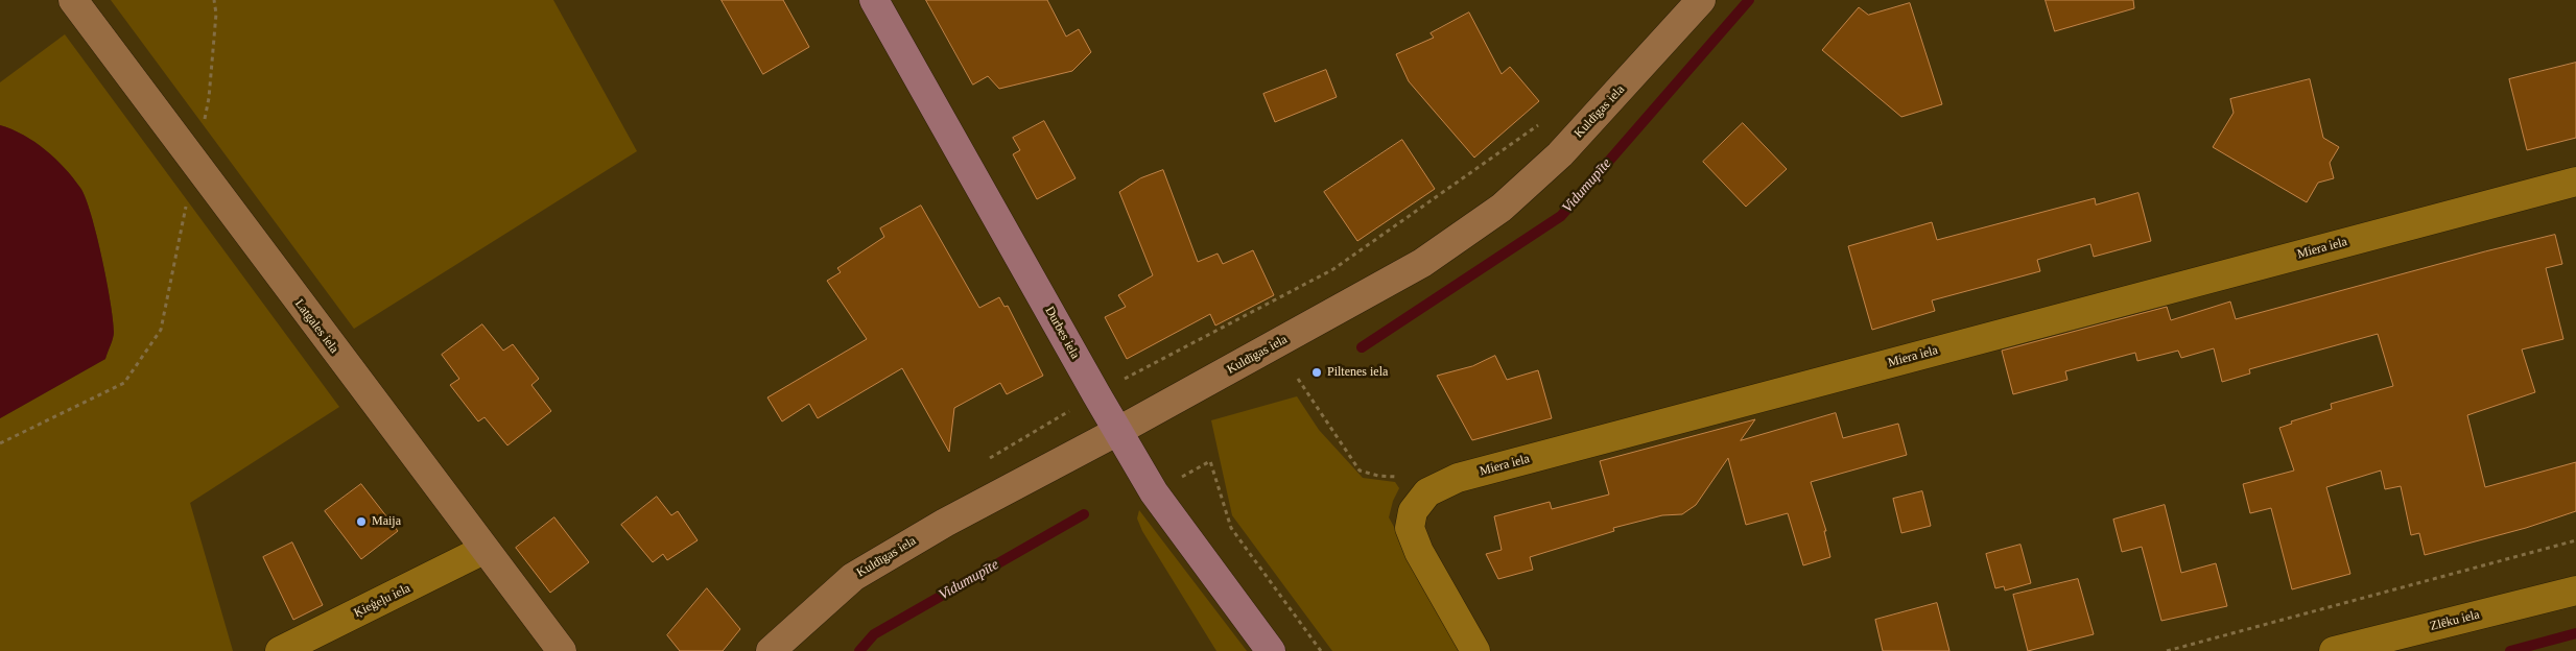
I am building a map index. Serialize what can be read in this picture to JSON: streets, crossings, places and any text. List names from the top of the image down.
{
  "streets": {
    "main road": ["Durbes iela"],
    "street": [
      "Kuldīgas iela",
      "Miera iela",
      "Latgales iela",
      "Ķieģeļu iela",
      "Zlēku iela"
    ]
  },
  "crossings": [
    ["Kuldīgas iela", "Durbes iela"],
    ["Latgales iela", "Ķieģeļu iela"]
  ],
  "water": ["Vidumupīte"],
  "places": ["Piltenes iela", "Maija"]
}
